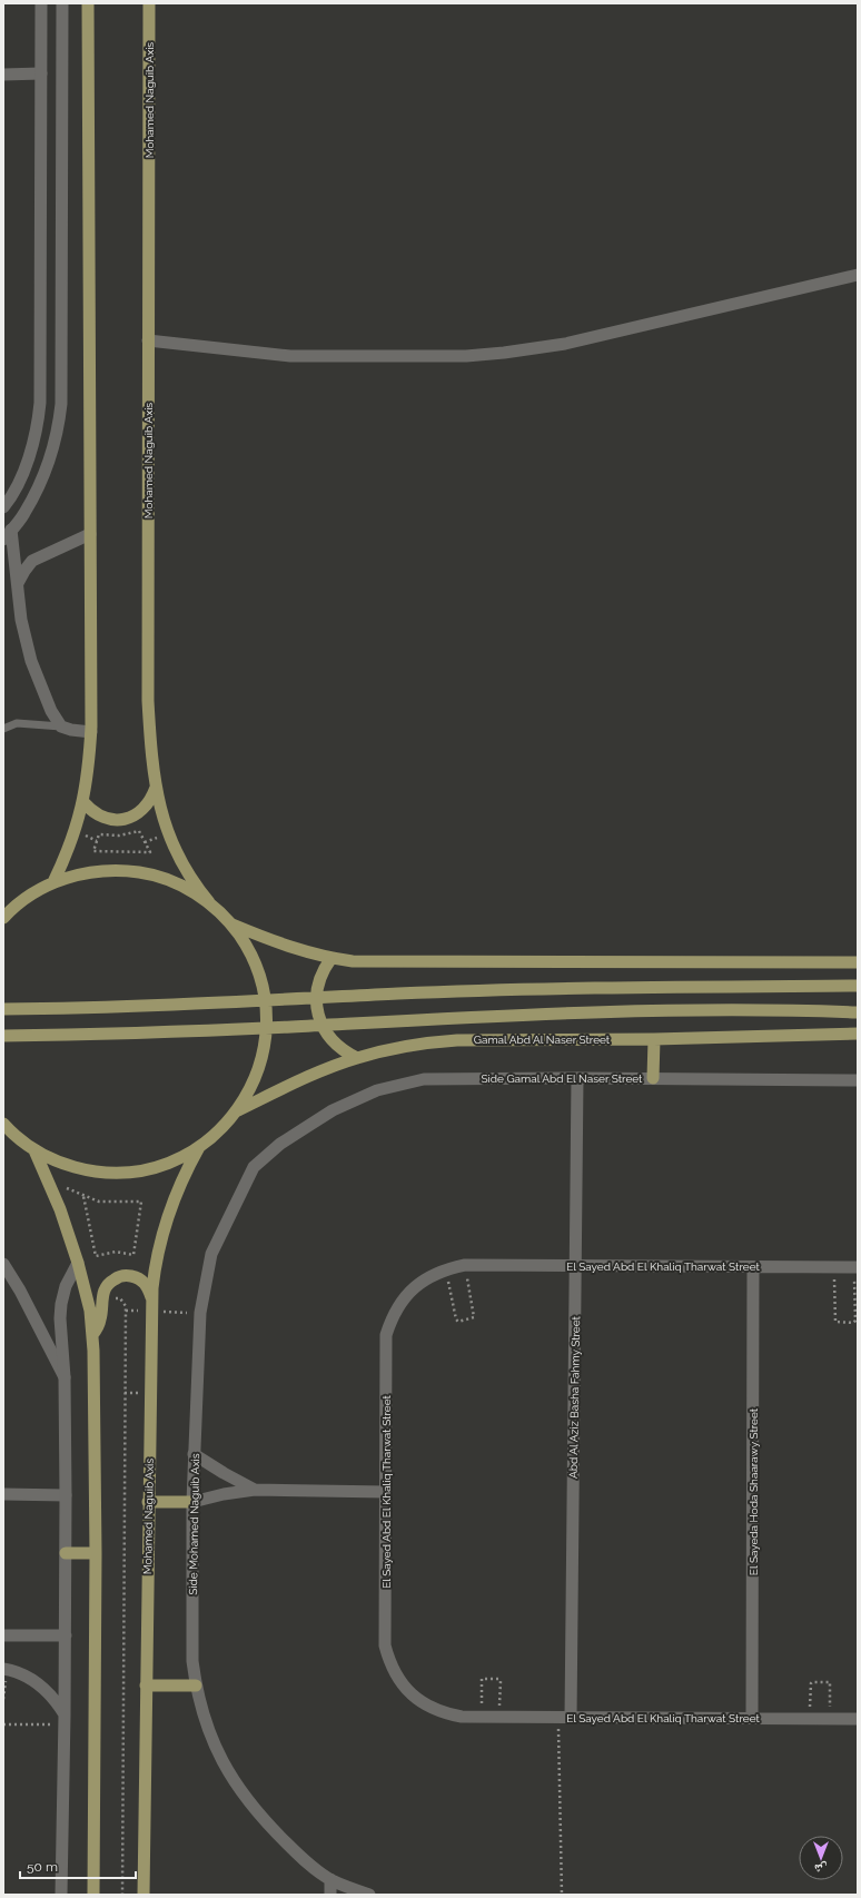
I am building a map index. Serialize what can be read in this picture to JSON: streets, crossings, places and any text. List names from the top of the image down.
{
  "streets": {
    "main road": ["Mohamed Naguib Axis", "Gamal Abd Al Naser Street"],
    "street": [
      "Side Gamal Abd El Naser Street",
      "El Sayed Abd El Khaliq Tharwat Street",
      "Abd Al Aziz Basha Fahmy Street",
      "El Sayeda Hoda Shaarawy Street",
      "Side Mohamed Naguib Axis"
    ]
  },
  "crossings": [
    ["Side Gamal Abd El Naser Street", "Abd Al Aziz Basha Fahmy Street"],
    ["Side Gamal Abd El Naser Street", "Side Mohamed Naguib Axis"],
    ["El Sayed Abd El Khaliq Tharwat Street", "Abd Al Aziz Basha Fahmy Street"],
    ["El Sayed Abd El Khaliq Tharwat Street", "El Sayeda Hoda Shaarawy Street"]
  ],
  "scale_bar": "50 m",
  "north": "bottom"
}
